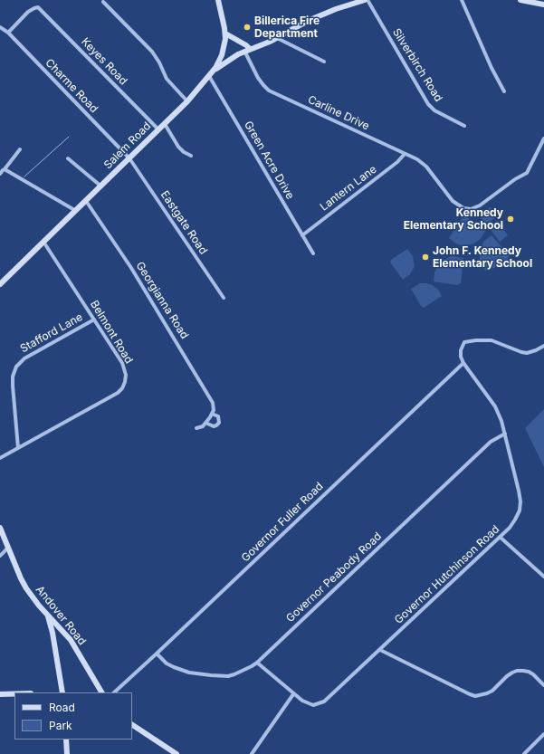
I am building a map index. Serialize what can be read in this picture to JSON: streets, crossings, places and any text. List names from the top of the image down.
{
  "streets": {
    "main road": ["Salem Road", "Andover Road"],
    "street": [
      "Keyes Road",
      "Silverbirch Road",
      "Charme Road",
      "Carline Drive",
      "Green Acre Drive",
      "Lantern Lane",
      "Eastgate Road",
      "Georgianna Road",
      "Belmont Road",
      "Stafford Lane",
      "Governor Fuller Road",
      "Governor Hutchinson Road",
      "Governor Peabody Road"
    ]
  },
  "crossings": [
    ["Keyes Road", "Charme Road"],
    ["Keyes Road", "Salem Road"],
    ["Charme Road", "Salem Road"],
    ["Charme Road", "Eastgate Road"],
    ["Carline Drive", "Lantern Lane"],
    ["Salem Road", "Green Acre Drive"],
    ["Salem Road", "Eastgate Road"],
    ["Salem Road", "Georgianna Road"],
    ["Salem Road", "Belmont Road"],
    ["Green Acre Drive", "Lantern Lane"],
    ["Belmont Road", "Stafford Lane"],
    ["Governor Fuller Road", "Governor Hutchinson Road"],
    ["Governor Fuller Road", "Governor Peabody Road"],
    ["Governor Hutchinson Road", "Governor Peabody Road"]
  ],
  "places": ["Billerica Fire Department", "Kennedy Elementary School", "John F. Kennedy Elementary School"],
  "legend": ["Road", "Park"]
}
